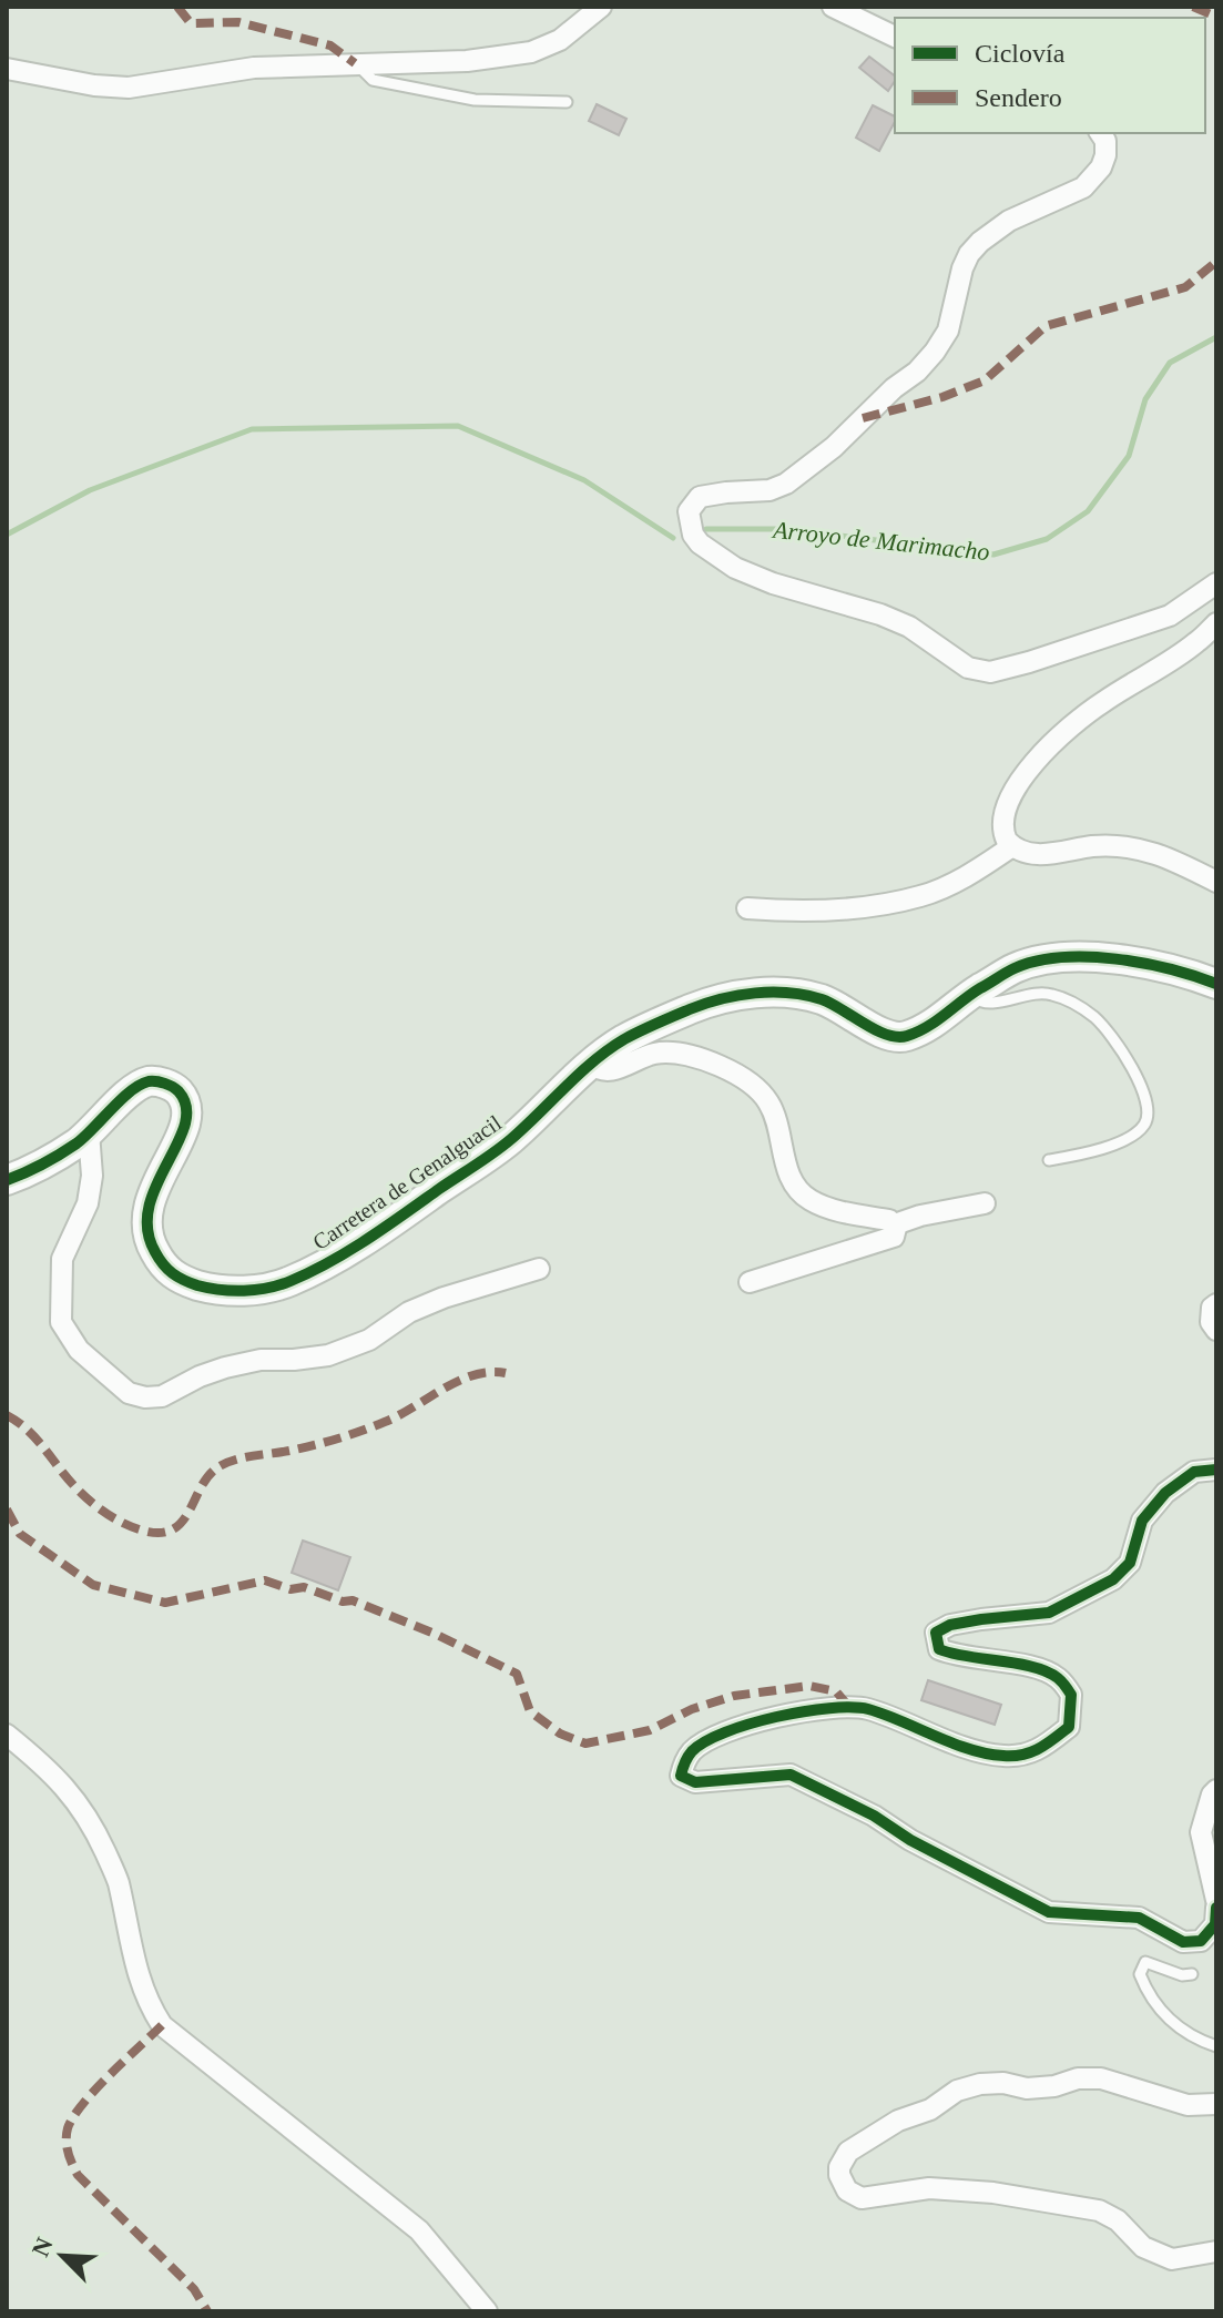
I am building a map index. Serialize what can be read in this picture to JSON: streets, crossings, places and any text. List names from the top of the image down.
{
  "streets": {
    "street": ["Carretera de Genalguacil"]
  },
  "water": ["Arroyo de Marimacho"],
  "legend": ["Ciclovía", "Sendero"],
  "north": "top left"
}
